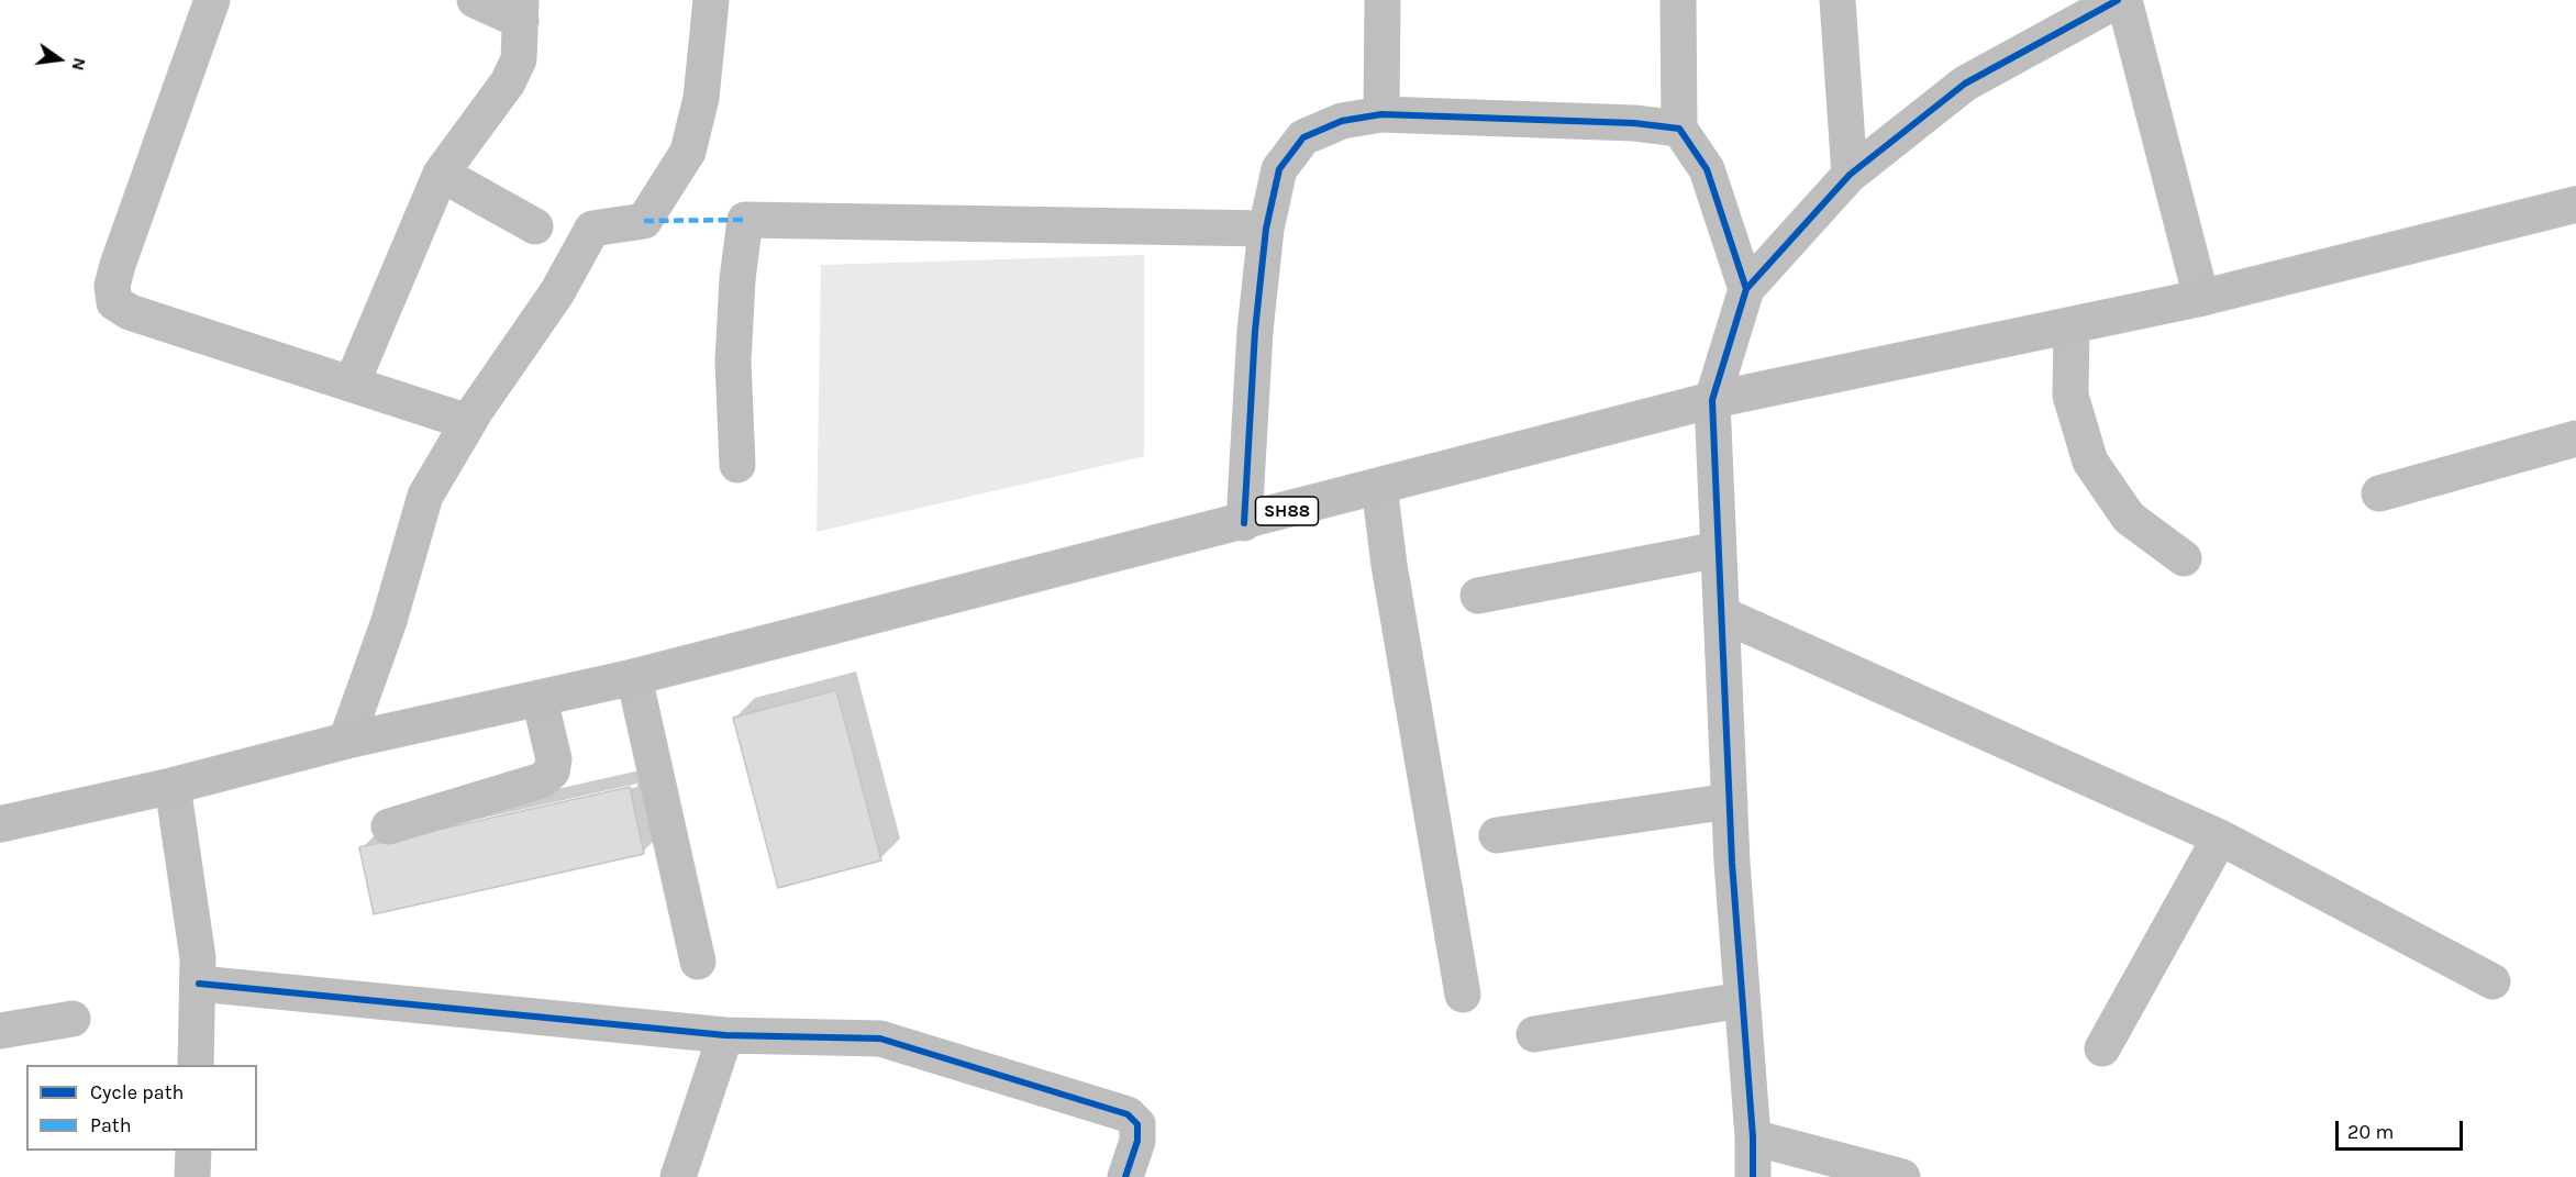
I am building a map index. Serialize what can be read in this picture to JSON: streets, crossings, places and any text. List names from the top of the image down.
{
  "streets": {
    "main road": ["SH88"]
  },
  "legend": ["Cycle path", "Path"],
  "scale_bar": "20 m",
  "north": "right"
}
